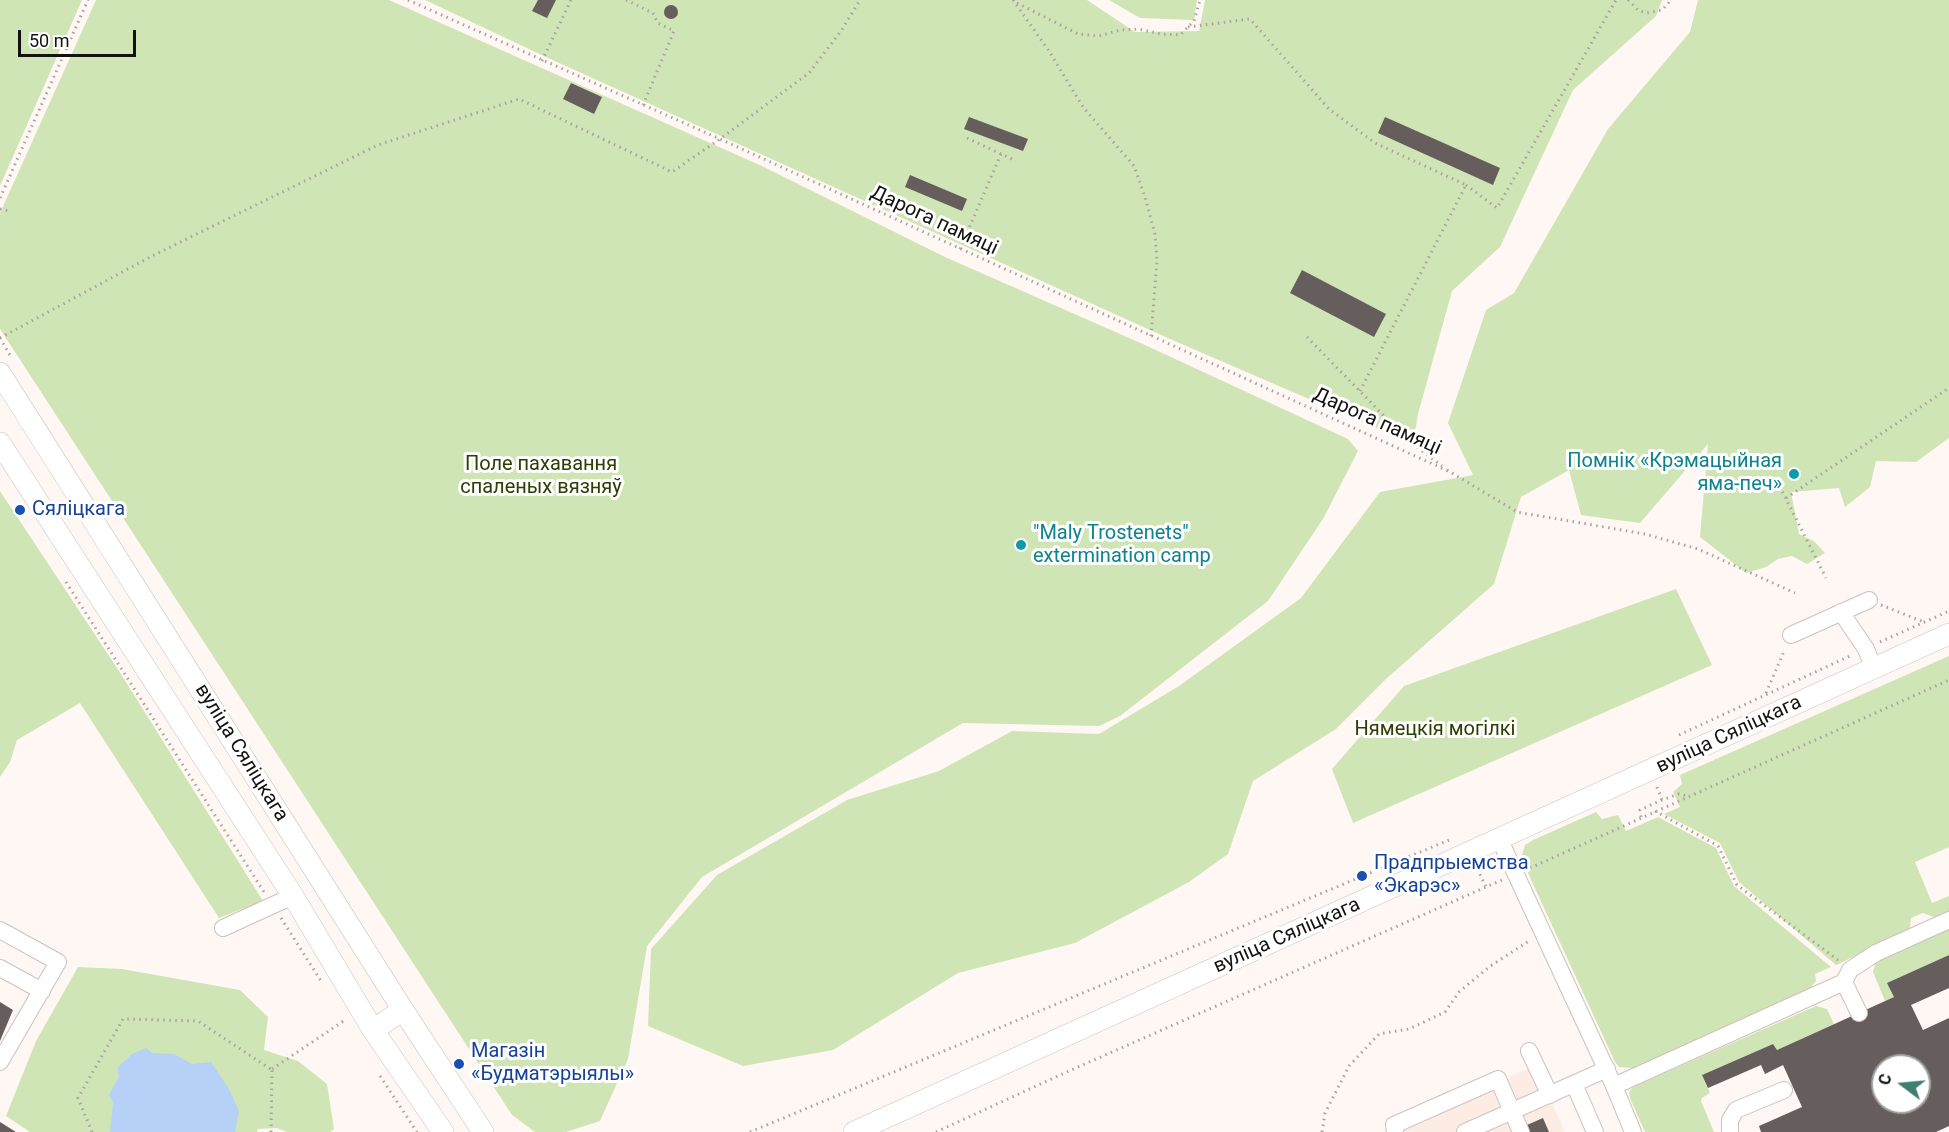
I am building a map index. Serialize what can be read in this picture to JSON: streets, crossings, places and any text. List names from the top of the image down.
{
  "streets": {
    "main road": ["вуліца Сяліцкага"],
    "path": ["Дарога памяці"]
  },
  "parks": ["Поле пахавання спаленых вязняў", "Нямецкія могілкі"],
  "places": [
    "Помнік «Крэмацыйная яма-печ»",
    "Сяліцкага",
    "\"Maly Trostenets\" extermination camp",
    "Прадпрыемства «Экарэс»",
    "Магазін «Будматэрыялы»"
  ],
  "scale_bar": "50 m",
  "north": "left"
}
